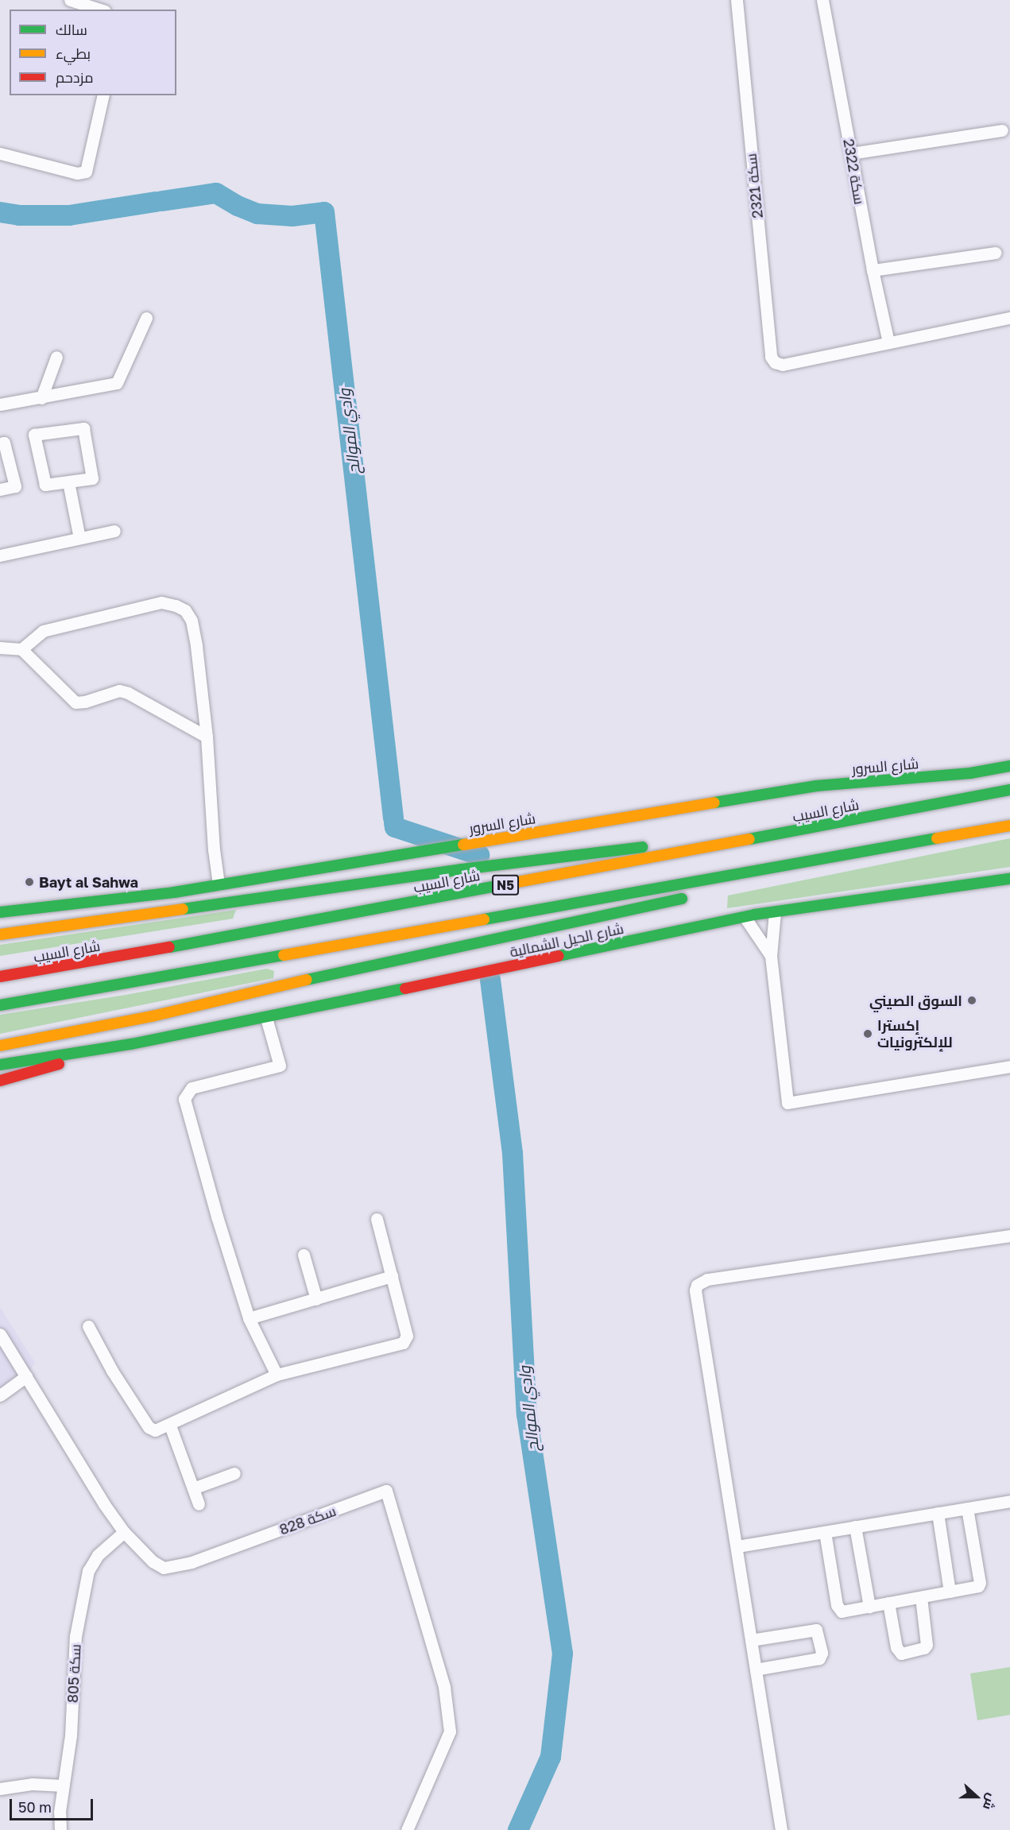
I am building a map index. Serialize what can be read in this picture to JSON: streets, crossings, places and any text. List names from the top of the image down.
{
  "streets": {
    "main road": [
      "شارع السرور",
      "شارع السيب",
      "N5",
      "شارع الحيل الشمالية"
    ],
    "street": [
      "سكة 2322",
      "سكة 2321",
      "سكة 828",
      "سكة 805"
    ]
  },
  "crossings": [
    ["سكة 2322", "سكة 2321"],
    ["سكة 828", "سكة 805"]
  ],
  "water": ["وادي الموالح"],
  "places": ["Bayt al Sahwa", "السوق الصيني", "إكسترا للإلكترونيات"],
  "legend": ["سالك", "بطيء", "مزدحم"],
  "scale_bar": "50 m",
  "north": "right"
}
